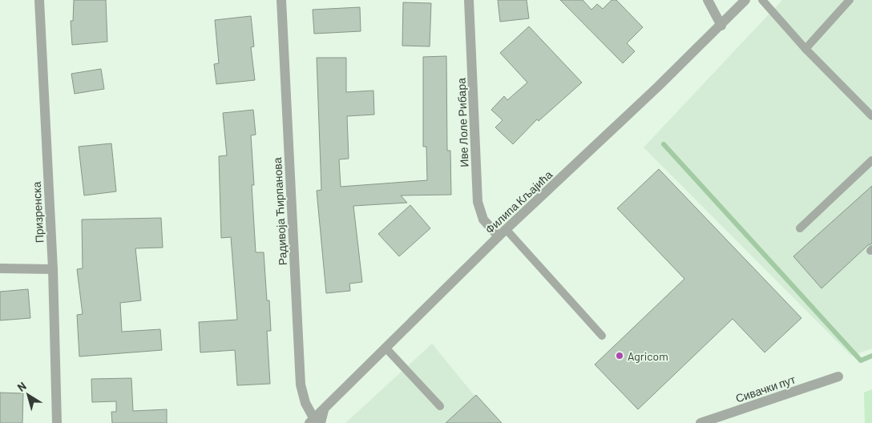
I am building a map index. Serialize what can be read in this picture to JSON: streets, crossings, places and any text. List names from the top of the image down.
{
  "streets": {
    "street": [
      "Иве Лоле Рибара",
      "Филипа Кљајића",
      "Радивоја Ћирпанова",
      "Призренска",
      "Сивачки пут"
    ]
  },
  "crossings": [
    ["Иве Лоле Рибара", "Филипа Кљајића"],
    ["Филипа Кљајића", "Радивоја Ћирпанова"]
  ],
  "places": ["Agricom"],
  "north": "top left"
}
